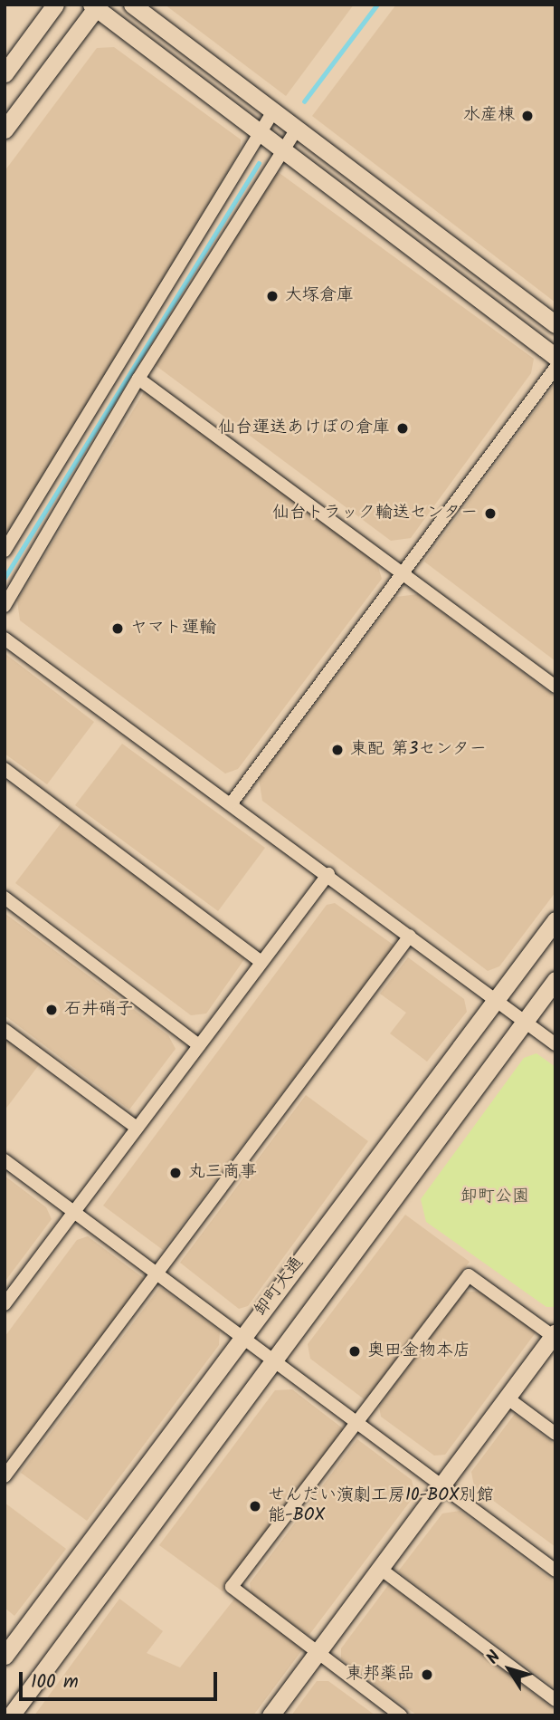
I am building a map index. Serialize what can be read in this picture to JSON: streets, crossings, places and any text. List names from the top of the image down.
{
  "streets": {
    "street": ["卸町大通"]
  },
  "parks": ["卸町公園"],
  "places": [
    "水産棟",
    "大塚倉庫",
    "仙台運送あけぼの倉庫",
    "仙台トラック輸送センター",
    "ヤマト運輸",
    "東配 第3センター",
    "石井硝子",
    "丸三商事",
    "奥田金物本店",
    "せんだい演劇工房10-BOX別館 能-BOX",
    "東邦薬品"
  ],
  "scale_bar": "100 m",
  "north": "top left"
}
